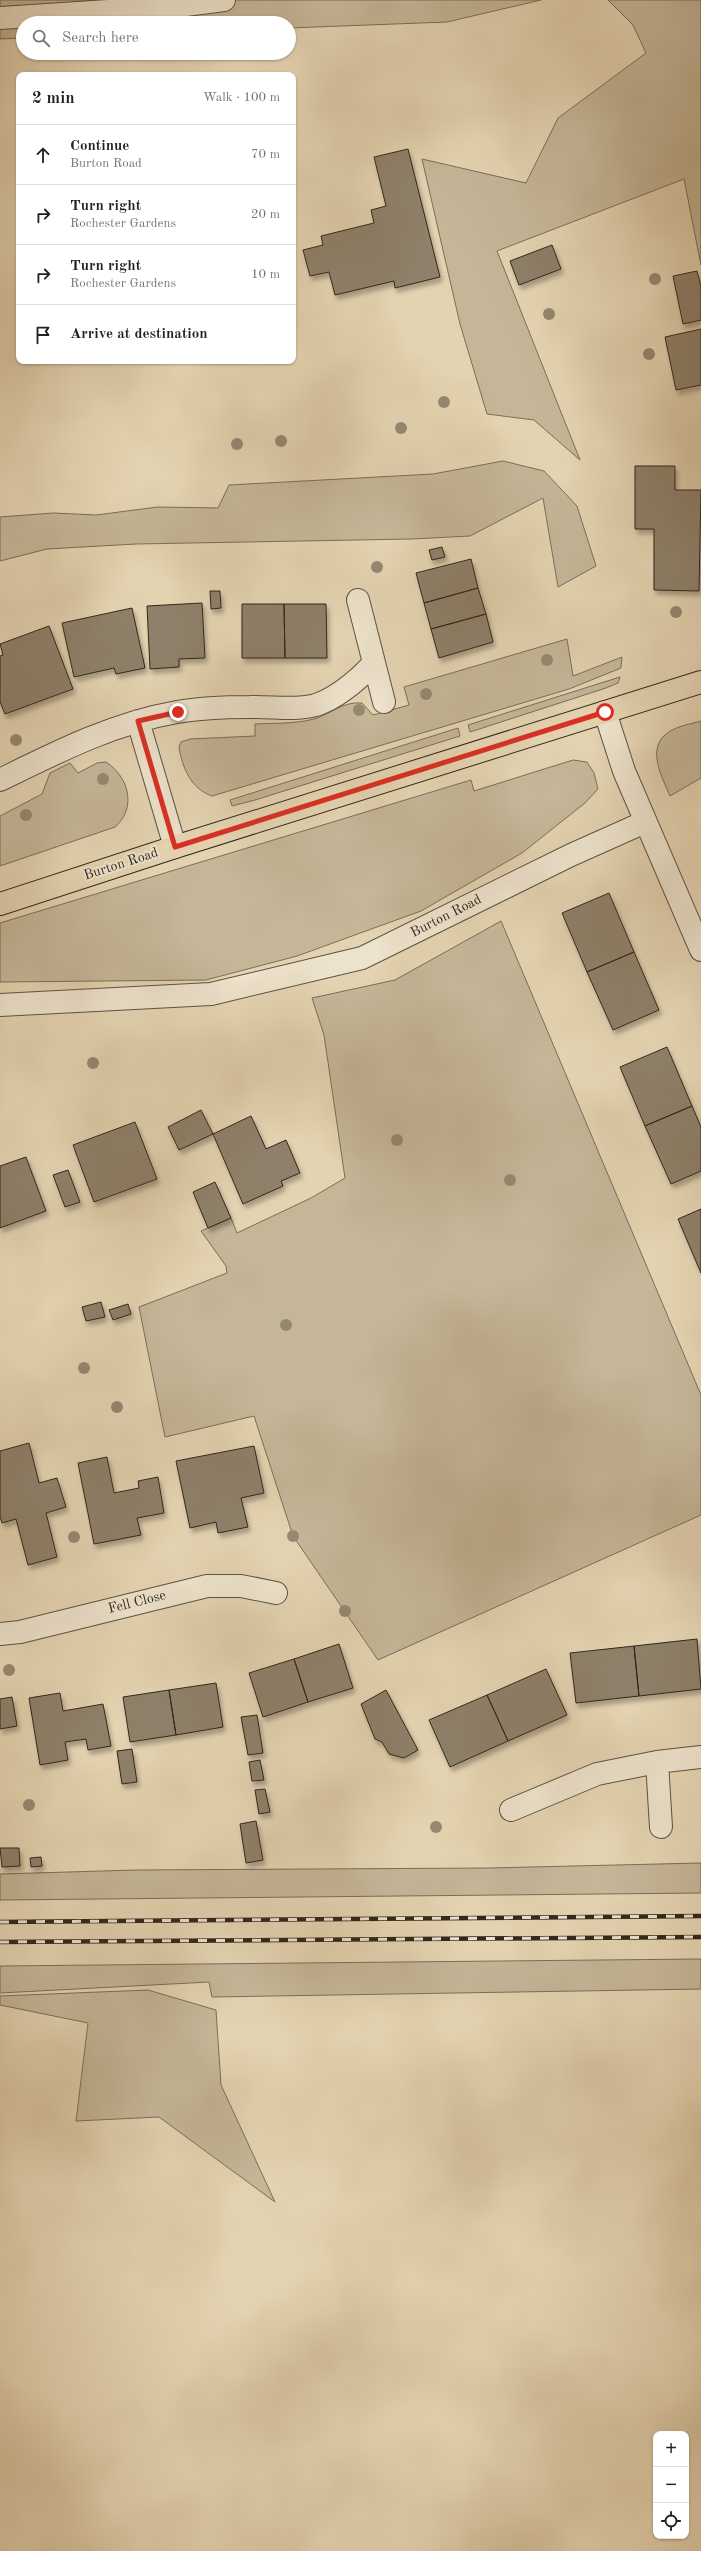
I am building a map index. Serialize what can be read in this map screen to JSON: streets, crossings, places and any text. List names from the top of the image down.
{
  "streets": {
    "main road": ["Burton Road"],
    "street": ["Fell Close"]
  },
  "page": {
    "search": "Search here",
    "heading": ["2 min", "Walk · 100 m"],
    "list": [
      ["Continue", "Burton Road", "70 m"],
      ["Turn right", "Rochester Gardens", "20 m"],
      ["Turn right", "Rochester Gardens", "10 m"],
      "Arrive at destination"
    ],
    "map_buttons": ["+", "−"]
  }
}
